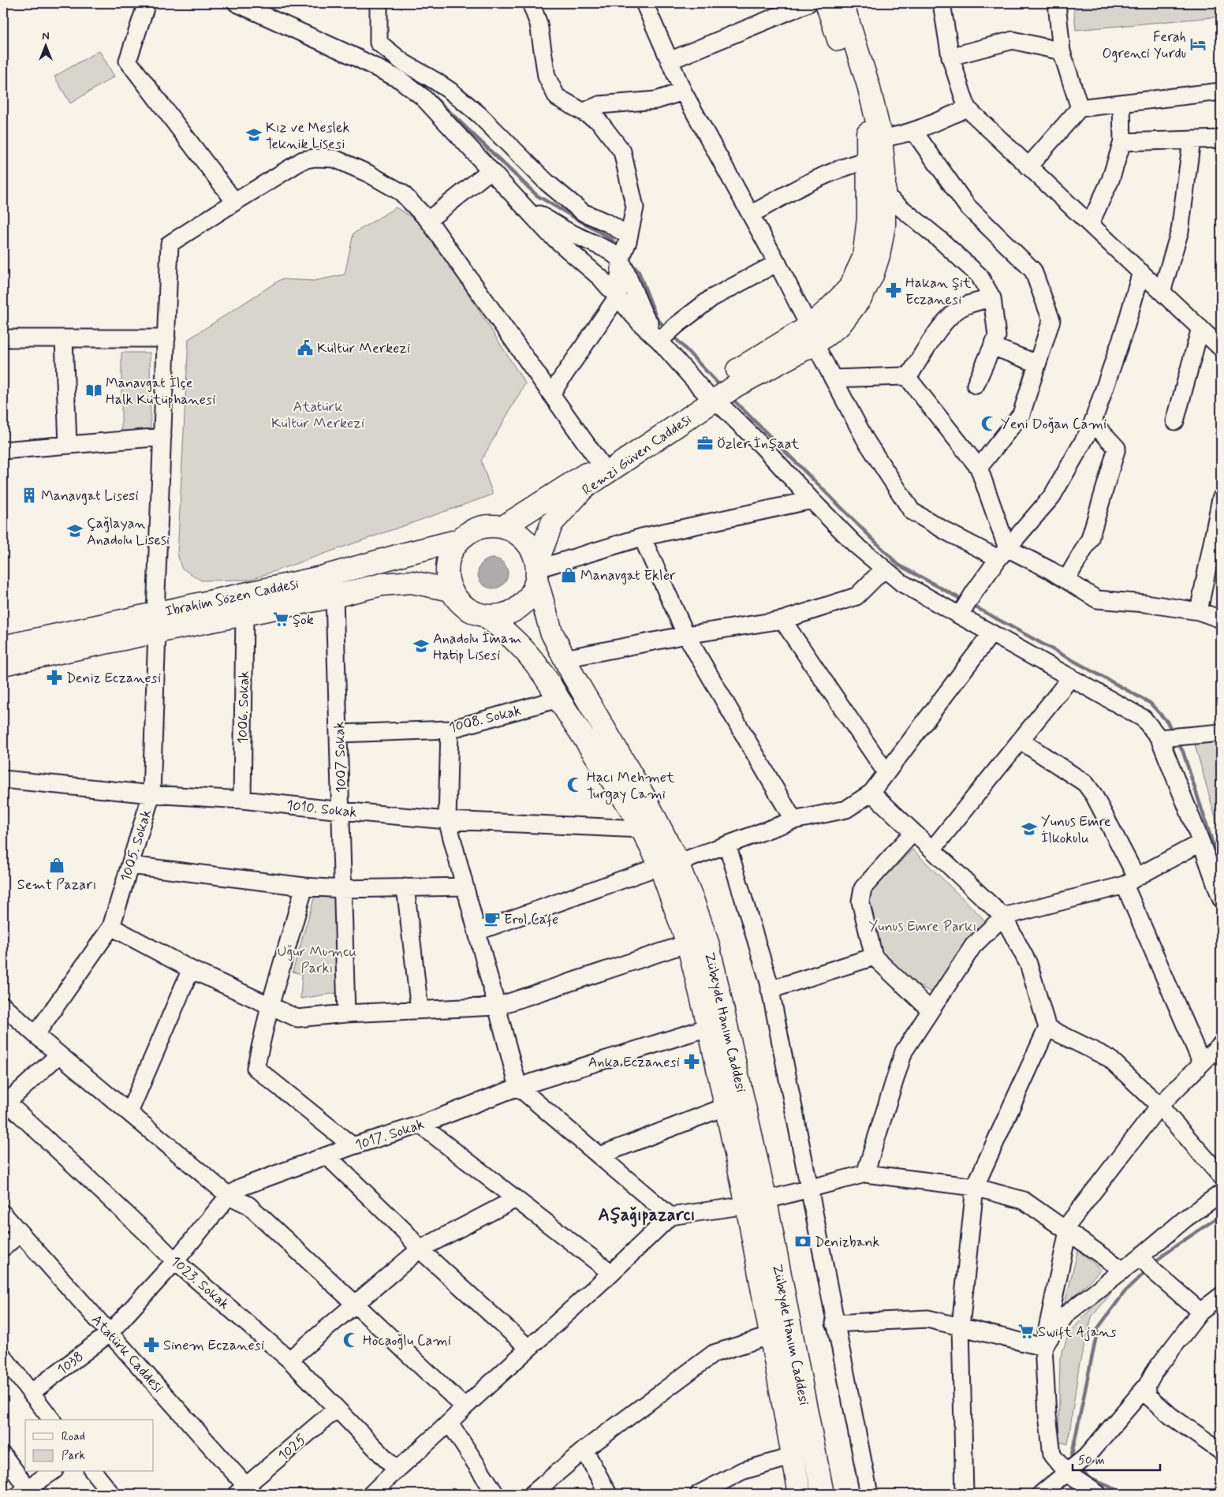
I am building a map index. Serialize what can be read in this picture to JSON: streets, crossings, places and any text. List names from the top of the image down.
{
  "streets": {
    "main road": ["Remzi Güven Caddesi", "Ibrahim Sözen Caddesi", "Zübeyde Hanım Caddesi"],
    "street": [
      "1006. Sokak",
      "1008. Sokak",
      "1007 Sokak",
      "1010. Sokak",
      "1005. Sokak",
      "1017. Sokak",
      "1023. Sokak",
      "Atatürk Caddesi",
      "1038",
      "1025"
    ]
  },
  "crossings": [
    ["Remzi Güven Caddesi", "Ibrahim Sözen Caddesi"],
    ["Remzi Güven Caddesi", "Zübeyde Hanım Caddesi"],
    ["Ibrahim Sözen Caddesi", "1006. Sokak"],
    ["Ibrahim Sözen Caddesi", "1007 Sokak"],
    ["Ibrahim Sözen Caddesi", "1005. Sokak"],
    ["Ibrahim Sözen Caddesi", "Zübeyde Hanım Caddesi"],
    ["1006. Sokak", "1010. Sokak"],
    ["1008. Sokak", "1007 Sokak"],
    ["1008. Sokak", "Zübeyde Hanım Caddesi"],
    ["1007 Sokak", "1010. Sokak"],
    ["1010. Sokak", "1005. Sokak"],
    ["1010. Sokak", "Zübeyde Hanım Caddesi"],
    ["Zübeyde Hanım Caddesi", "1017. Sokak"],
    ["1017. Sokak", "1023. Sokak"],
    ["1017. Sokak", "Atatürk Caddesi"],
    ["1017. Sokak", "1038"],
    ["1023. Sokak", "1025"],
    ["Atatürk Caddesi", "1038"],
    ["Atatürk Caddesi", "1025"]
  ],
  "districts": ["Aşağıpazarcı"],
  "parks": ["Atatürk Kültür Merkezi", "Yunus Emre Parkı", "Uğur Mumcu Parkı"],
  "places": {
    "hotel": ["Ferah Ogrenci Yurdu"],
    "school or university": [
      "Kız ve Meslek Teknik Lisesi",
      "Çağlayan Anadolu Lisesi",
      "Anadolu İmam Hatip Lisesi",
      "Yunus Emre İlkokulu"
    ],
    "pharmacy": [
      "Hakan Şit Eczanesi",
      "Deniz Eczanesi",
      "Anka Eczanesi",
      "Sinem Eczanesi"
    ],
    "public building": ["Kültür Merkezi"],
    "library": ["Manavgat İlçe Halk Kütüphanesi"],
    "mosque": ["Yeni Doğan Cami", "Hacı Mehmet Turgay Cami", "Hocaoğlu Cami"],
    "office": ["Özler İnşaat"],
    "building": ["Manavgat Lisesi"],
    "shop": ["Manavgat Ekler", "Semt Pazarı"],
    "supermarket": ["Şok", "Swift Ajans"],
    "cafe": ["Erol Cafe"],
    "bank": ["Denizbank"]
  },
  "legend": ["Road", "Park"],
  "scale_bar": "50 m",
  "north": "top"
}
